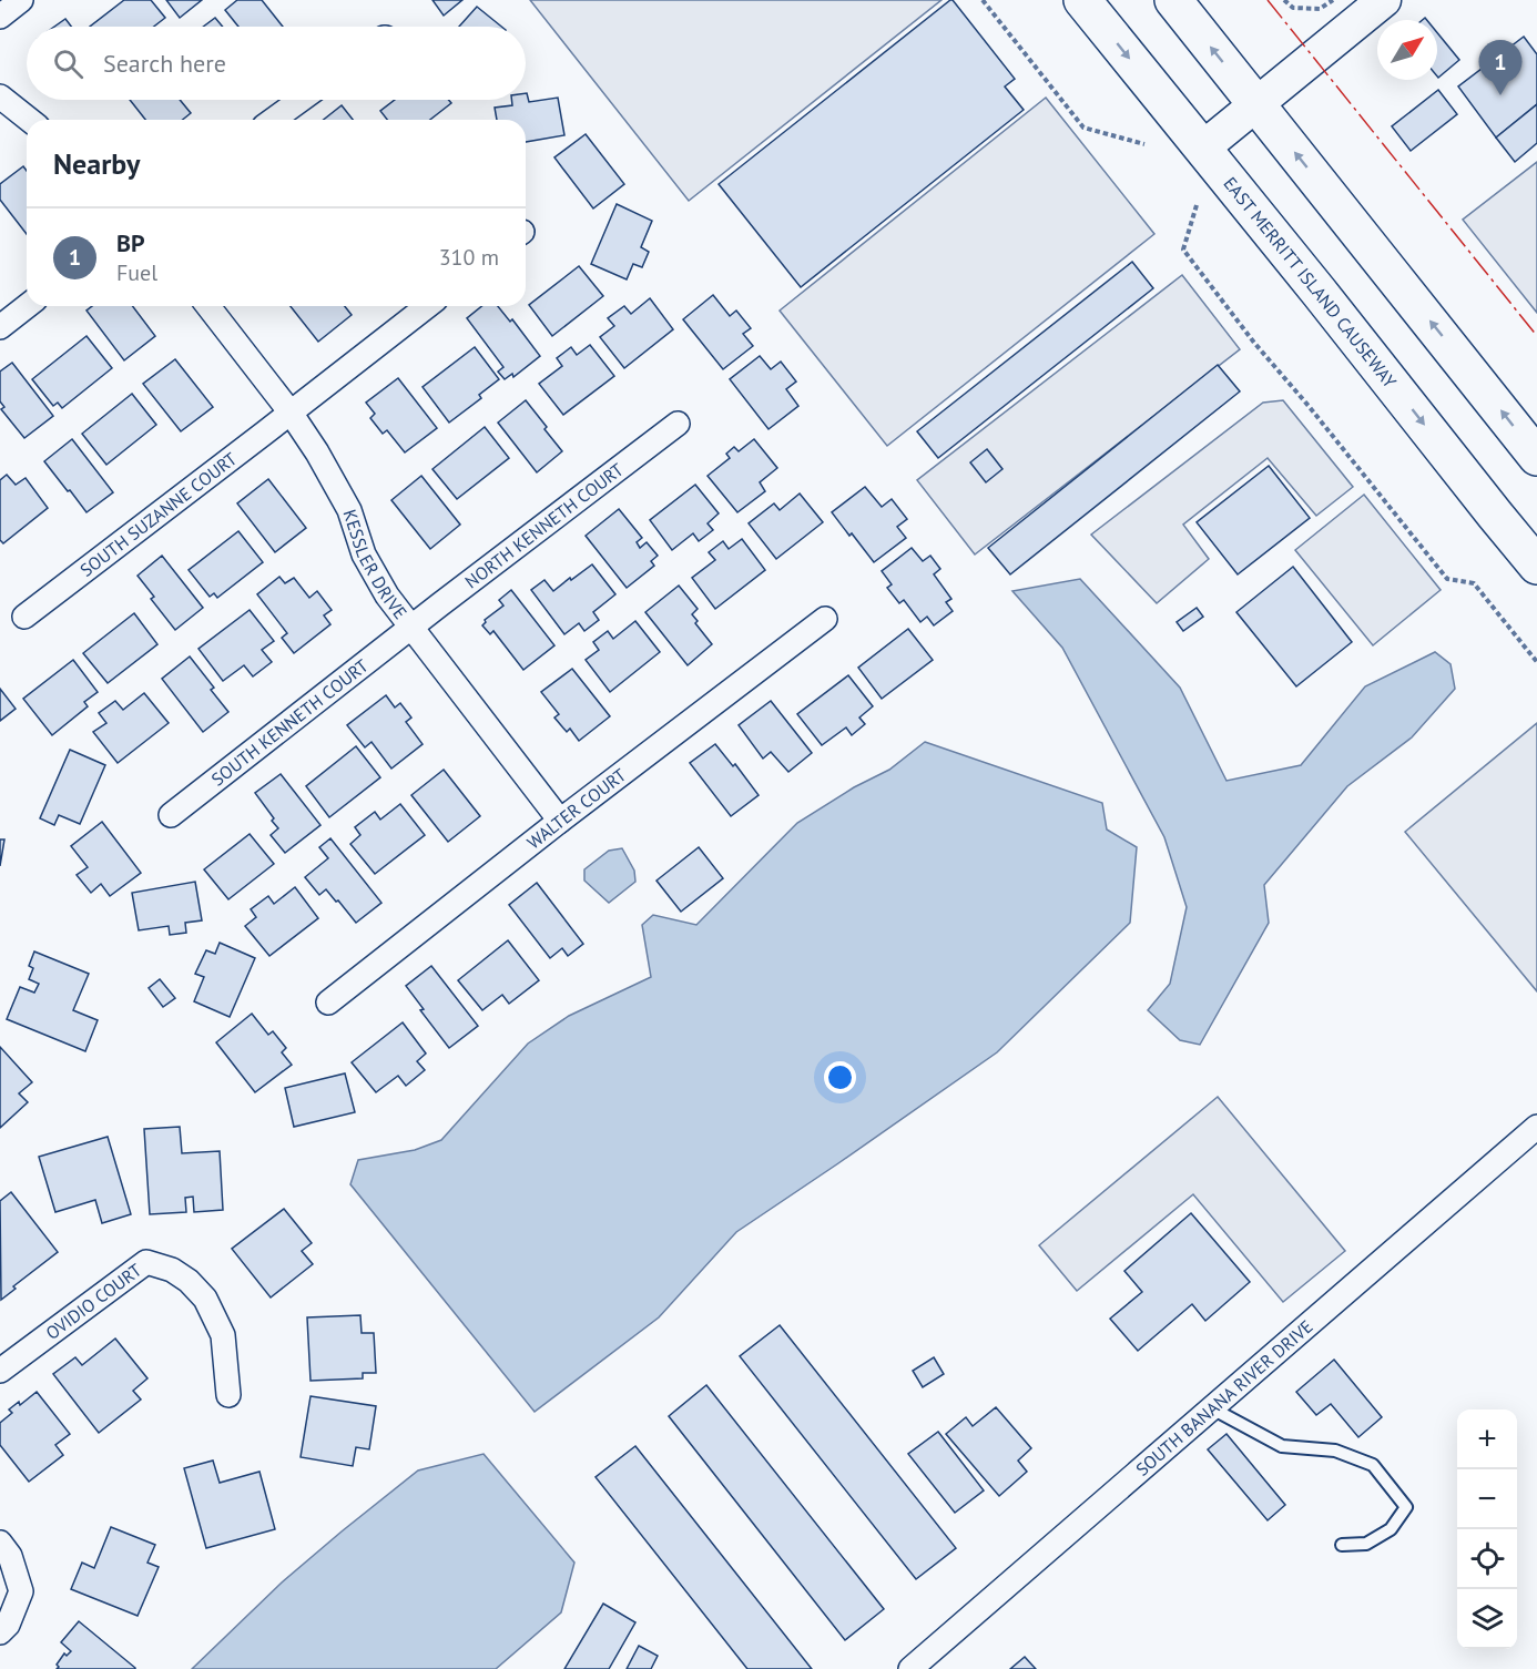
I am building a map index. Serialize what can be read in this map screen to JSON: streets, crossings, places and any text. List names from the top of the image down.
{
  "streets": {
    "main road": ["EAST MERRITT ISLAND CAUSEWAY"],
    "street": [
      "SOUTH SUZANNE COURT",
      "NORTH KENNETH COURT",
      "KESSLER DRIVE",
      "SOUTH KENNETH COURT",
      "WALTER COURT",
      "OVIDIO COURT",
      "SOUTH BANANA RIVER DRIVE"
    ]
  },
  "crossings": [
    ["SOUTH SUZANNE COURT", "KESSLER DRIVE"],
    ["NORTH KENNETH COURT", "KESSLER DRIVE"],
    ["NORTH KENNETH COURT", "SOUTH KENNETH COURT"],
    ["KESSLER DRIVE", "SOUTH KENNETH COURT"],
    ["KESSLER DRIVE", "WALTER COURT"]
  ],
  "north": "top right",
  "page": {
    "search": "Search here",
    "pins": "1",
    "heading": "Nearby",
    "list": [
      {
        "mark": "1",
        "name": "BP",
        "note": "Fuel",
        "value": "310 m"
      }
    ],
    "map_buttons": ["+", "−"]
  }
}
